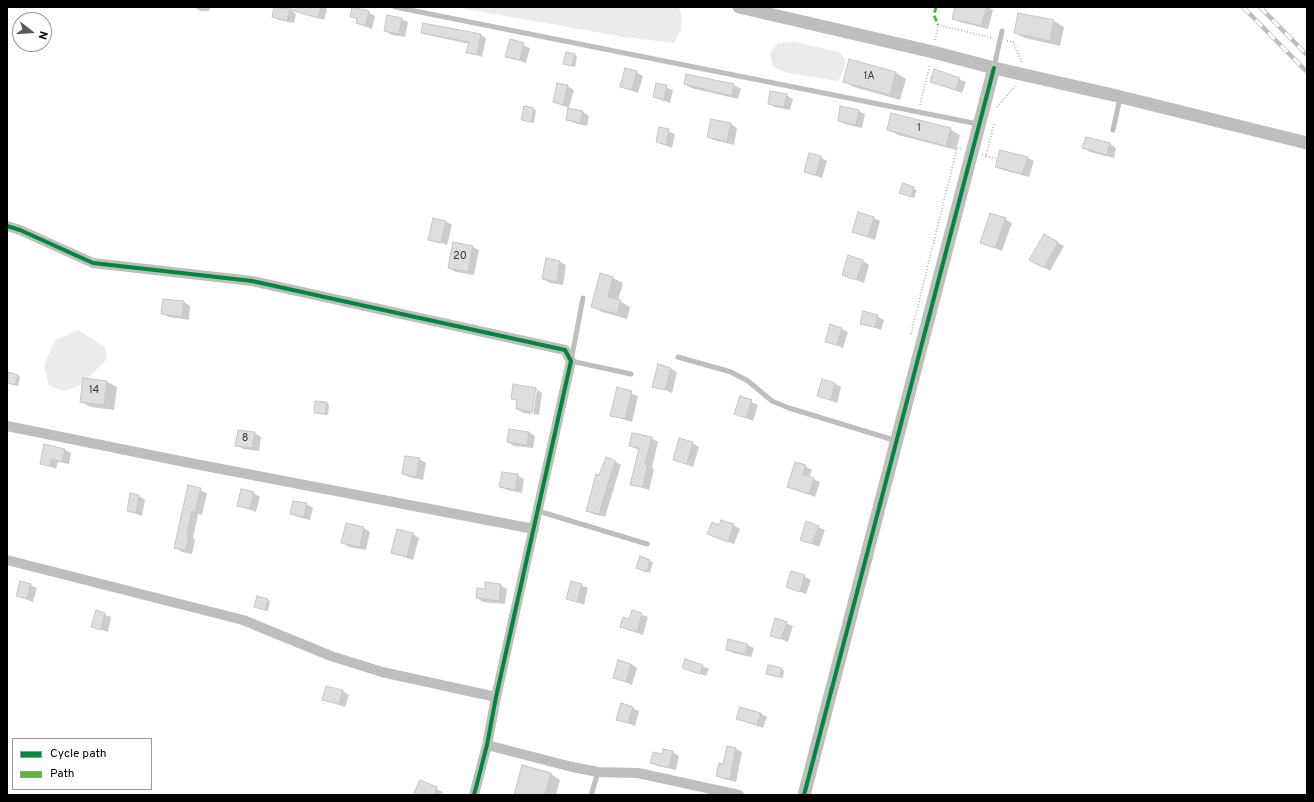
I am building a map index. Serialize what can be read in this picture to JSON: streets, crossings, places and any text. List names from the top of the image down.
{
  "house_numbers": [
    "1А",
    "1",
    "20",
    "14",
    "8"
  ],
  "legend": ["Cycle path", "Path"],
  "north": "right"
}
